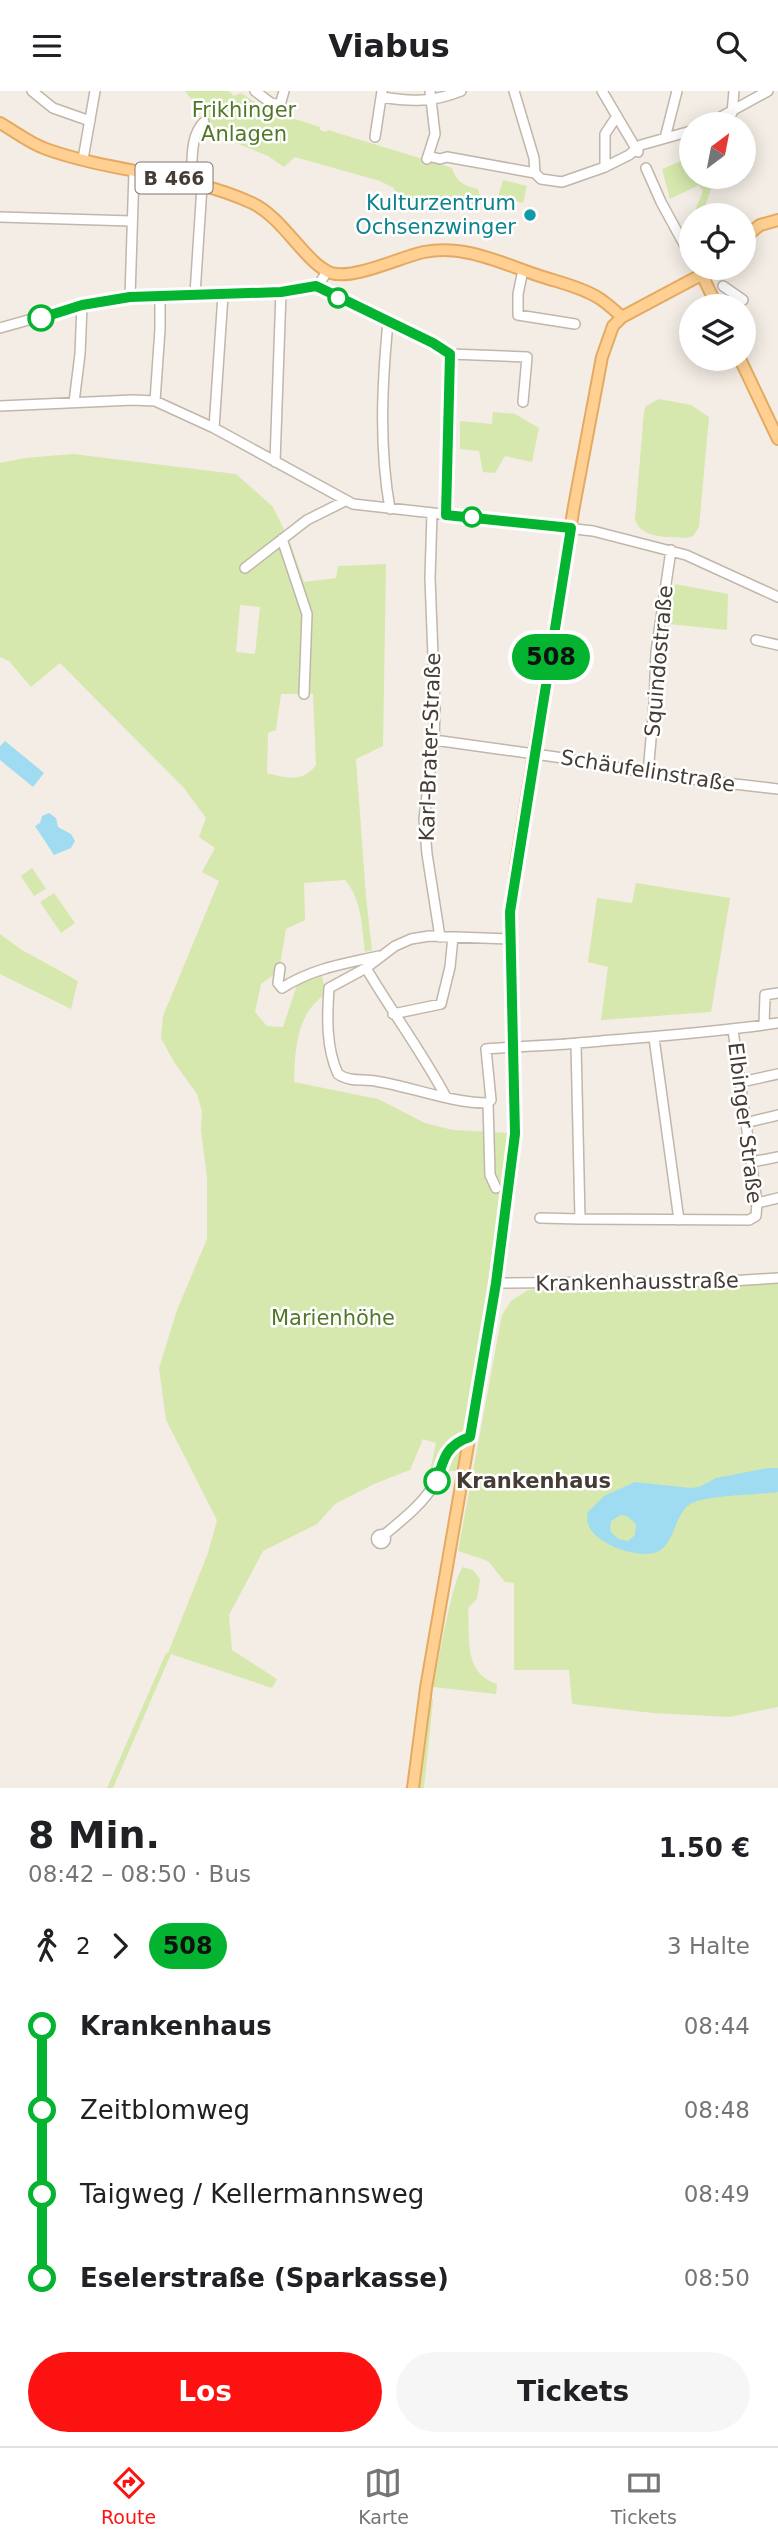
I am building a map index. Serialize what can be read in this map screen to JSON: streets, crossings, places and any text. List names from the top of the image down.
{
  "streets": {
    "main road": ["B 466"],
    "street": [
      "Squindostraße",
      "Karl-Brater-Straße",
      "Schäufelinstraße",
      "Elbinger Straße",
      "Krankenhausstraße"
    ]
  },
  "crossings": [
    ["Squindostraße", "Schäufelinstraße"],
    ["Karl-Brater-Straße", "Schäufelinstraße"]
  ],
  "parks": ["Frikhinger Anlagen", "Marienhöhe"],
  "places": ["Kulturzentrum Ochsenzwinger", "Krankenhaus"],
  "lines": ["bus line 508"],
  "north": "top right",
  "page": {
    "header": "Viabus",
    "on_map": "508",
    "heading": ["8 Min.", "08:42 – 08:50 · Bus", "1.50 €"],
    "legs": ["2", "508", "3 Halte"],
    "list": [
      {
        "name": "Krankenhaus",
        "value": "08:44"
      },
      {
        "name": "Zeitblomweg",
        "value": "08:48"
      },
      {
        "name": "Taigweg / Kellermannsweg",
        "value": "08:49"
      },
      {
        "name": "Eselerstraße (Sparkasse)",
        "value": "08:50"
      }
    ],
    "buttons": ["Los", "Tickets"],
    "tabs": ["Route", "Karte", "Tickets"]
  }
}
